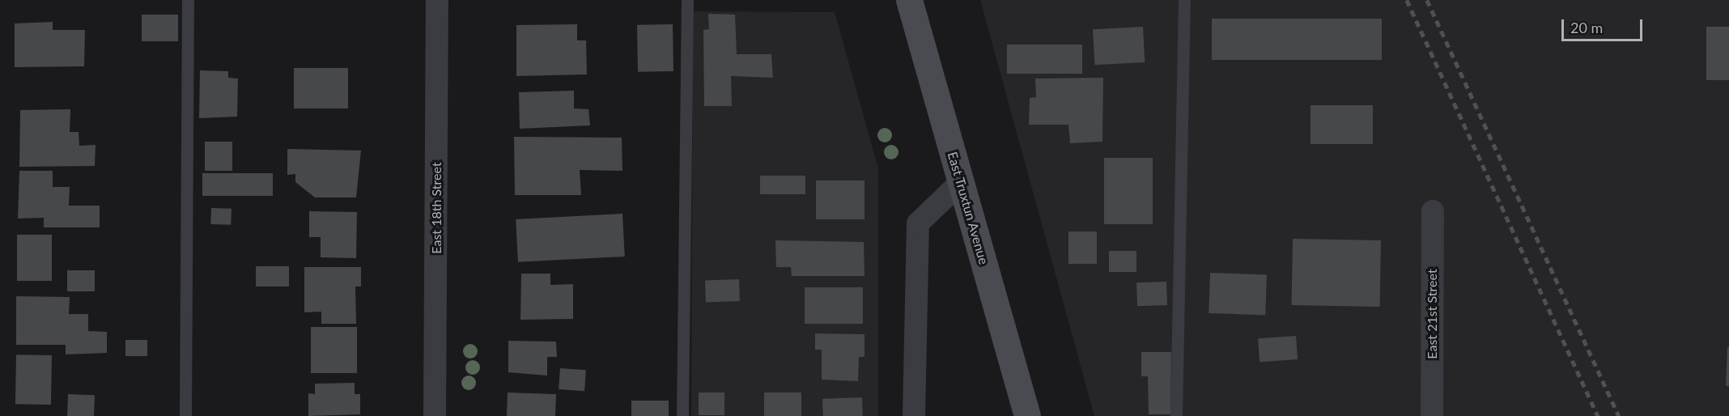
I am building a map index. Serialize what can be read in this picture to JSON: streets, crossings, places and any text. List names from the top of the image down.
{
  "streets": {
    "main road": ["East Truxtun Avenue"],
    "street": ["East 18th Street", "East 21st Street"]
  },
  "scale_bar": "20 m"
}
